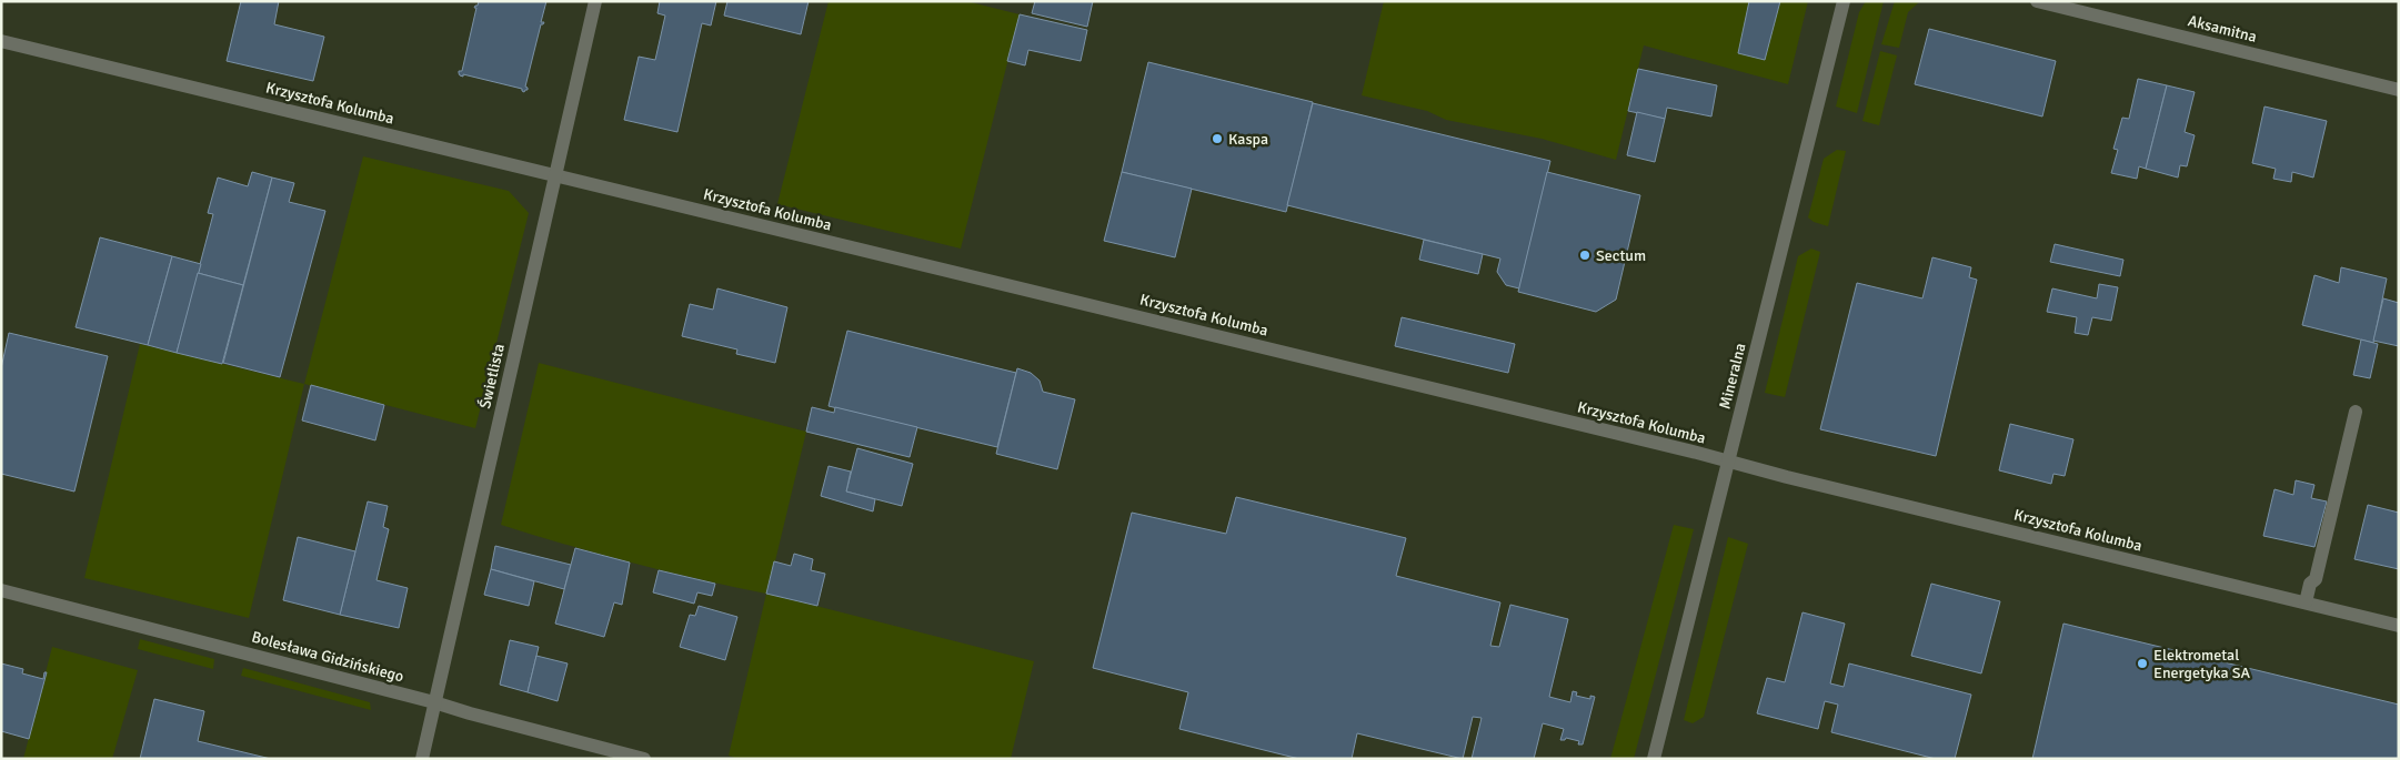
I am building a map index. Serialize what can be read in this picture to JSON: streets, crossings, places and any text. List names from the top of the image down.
{
  "streets": {
    "street": [
      "Aksamitna",
      "Krzysztofa Kolumba",
      "Świetlista",
      "Mineralna",
      "Bolesława Gidzińskiego"
    ]
  },
  "crossings": [
    ["Krzysztofa Kolumba", "Świetlista"],
    ["Krzysztofa Kolumba", "Mineralna"],
    ["Świetlista", "Bolesława Gidzińskiego"]
  ],
  "places": ["Kaspa", "Sectum", "Elektrometal Energetyka SA"]
}
